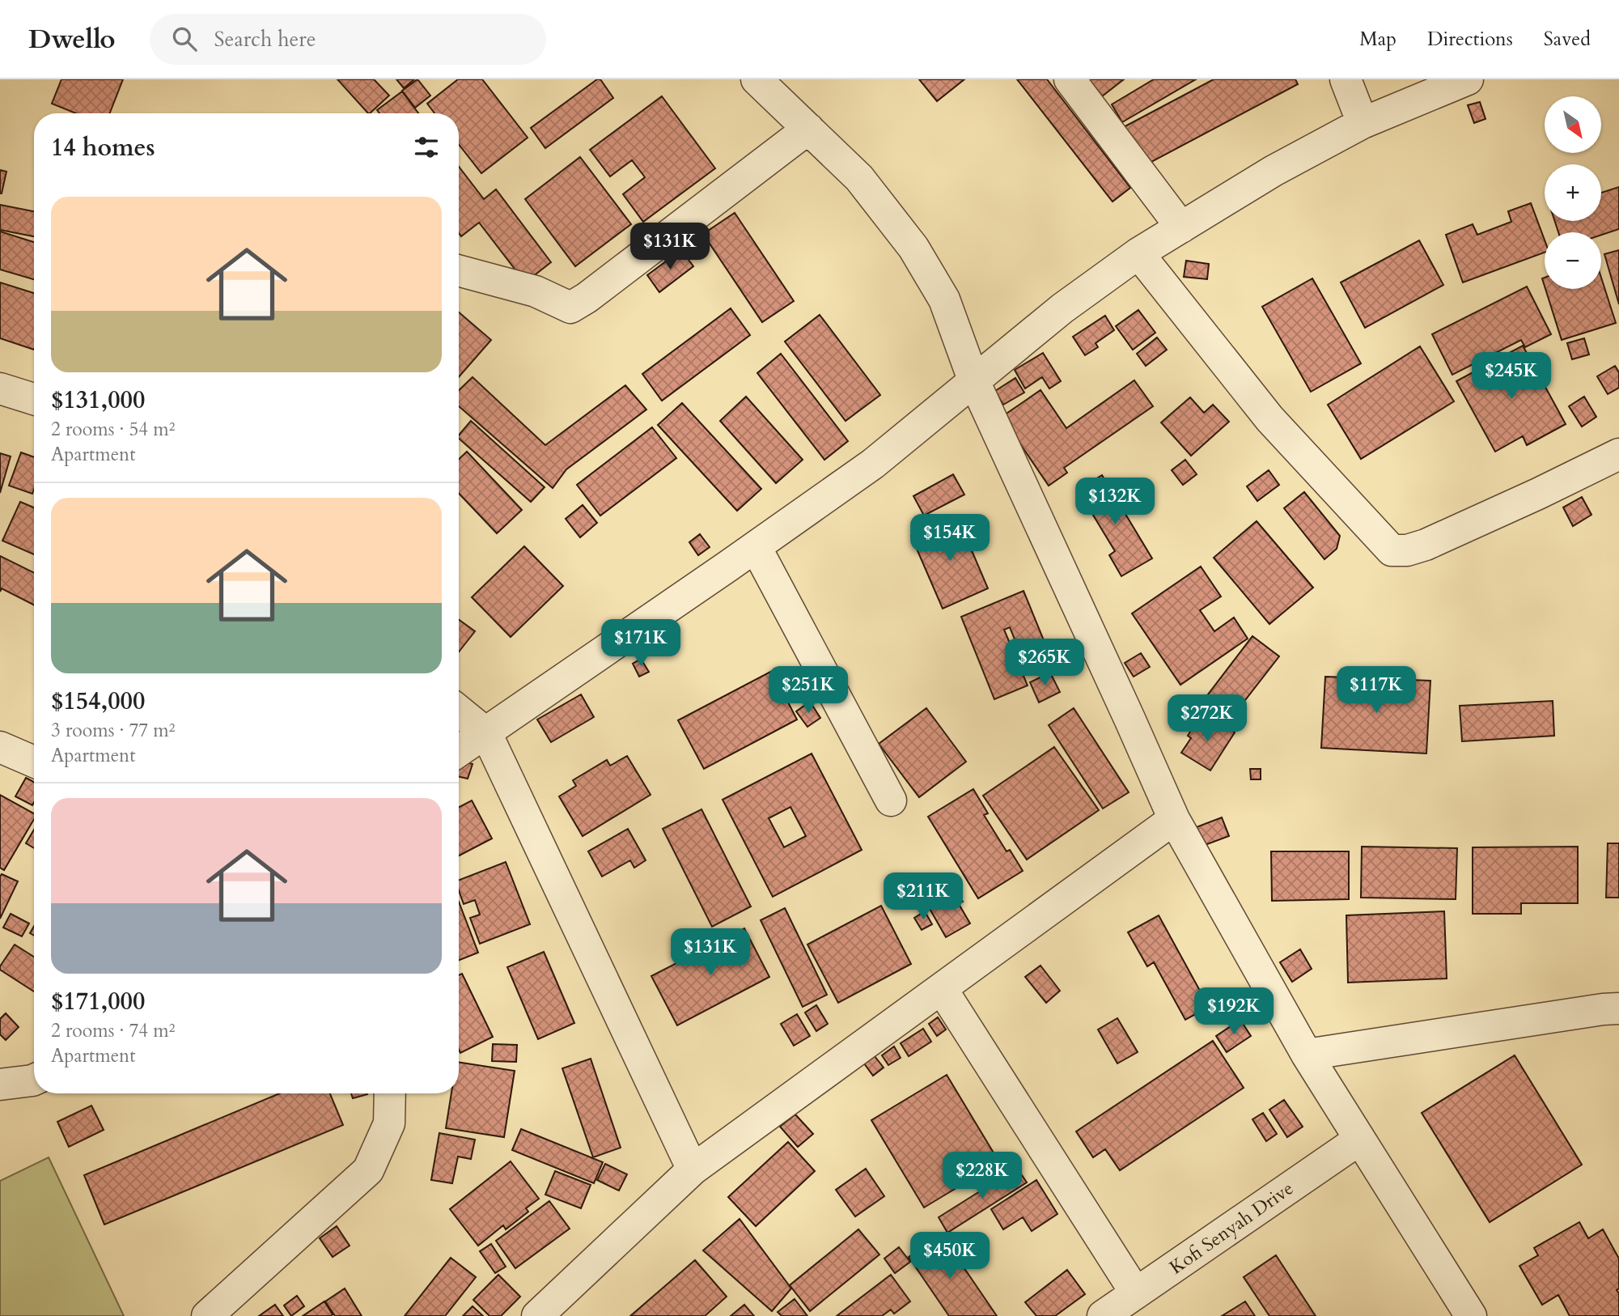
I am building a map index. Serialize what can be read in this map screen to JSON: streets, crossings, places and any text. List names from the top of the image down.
{
  "streets": {
    "street": ["Kofi Senyah Drive"]
  },
  "north": "bottom right",
  "page": {
    "header": "Dwello",
    "search": "Search here",
    "nav": ["Map", "Directions", "Saved"],
    "map_buttons": ["+", "−"],
    "heading": "14 homes",
    "list": [
      {
        "name": "$131,000",
        "note": "2 rooms · 54 m² · Apartment"
      },
      {
        "name": "$154,000",
        "note": "3 rooms · 77 m² · Apartment"
      },
      {
        "name": "$171,000",
        "note": "2 rooms · 74 m² · Apartment"
      }
    ],
    "price": [
      "$131K",
      "$245K",
      "$132K",
      "$154K",
      "$171K",
      "$265K",
      "$251K",
      "$117K",
      "$272K",
      "$211K",
      "$131K",
      "$192K",
      "$228K",
      "$450K"
    ]
  }
}
